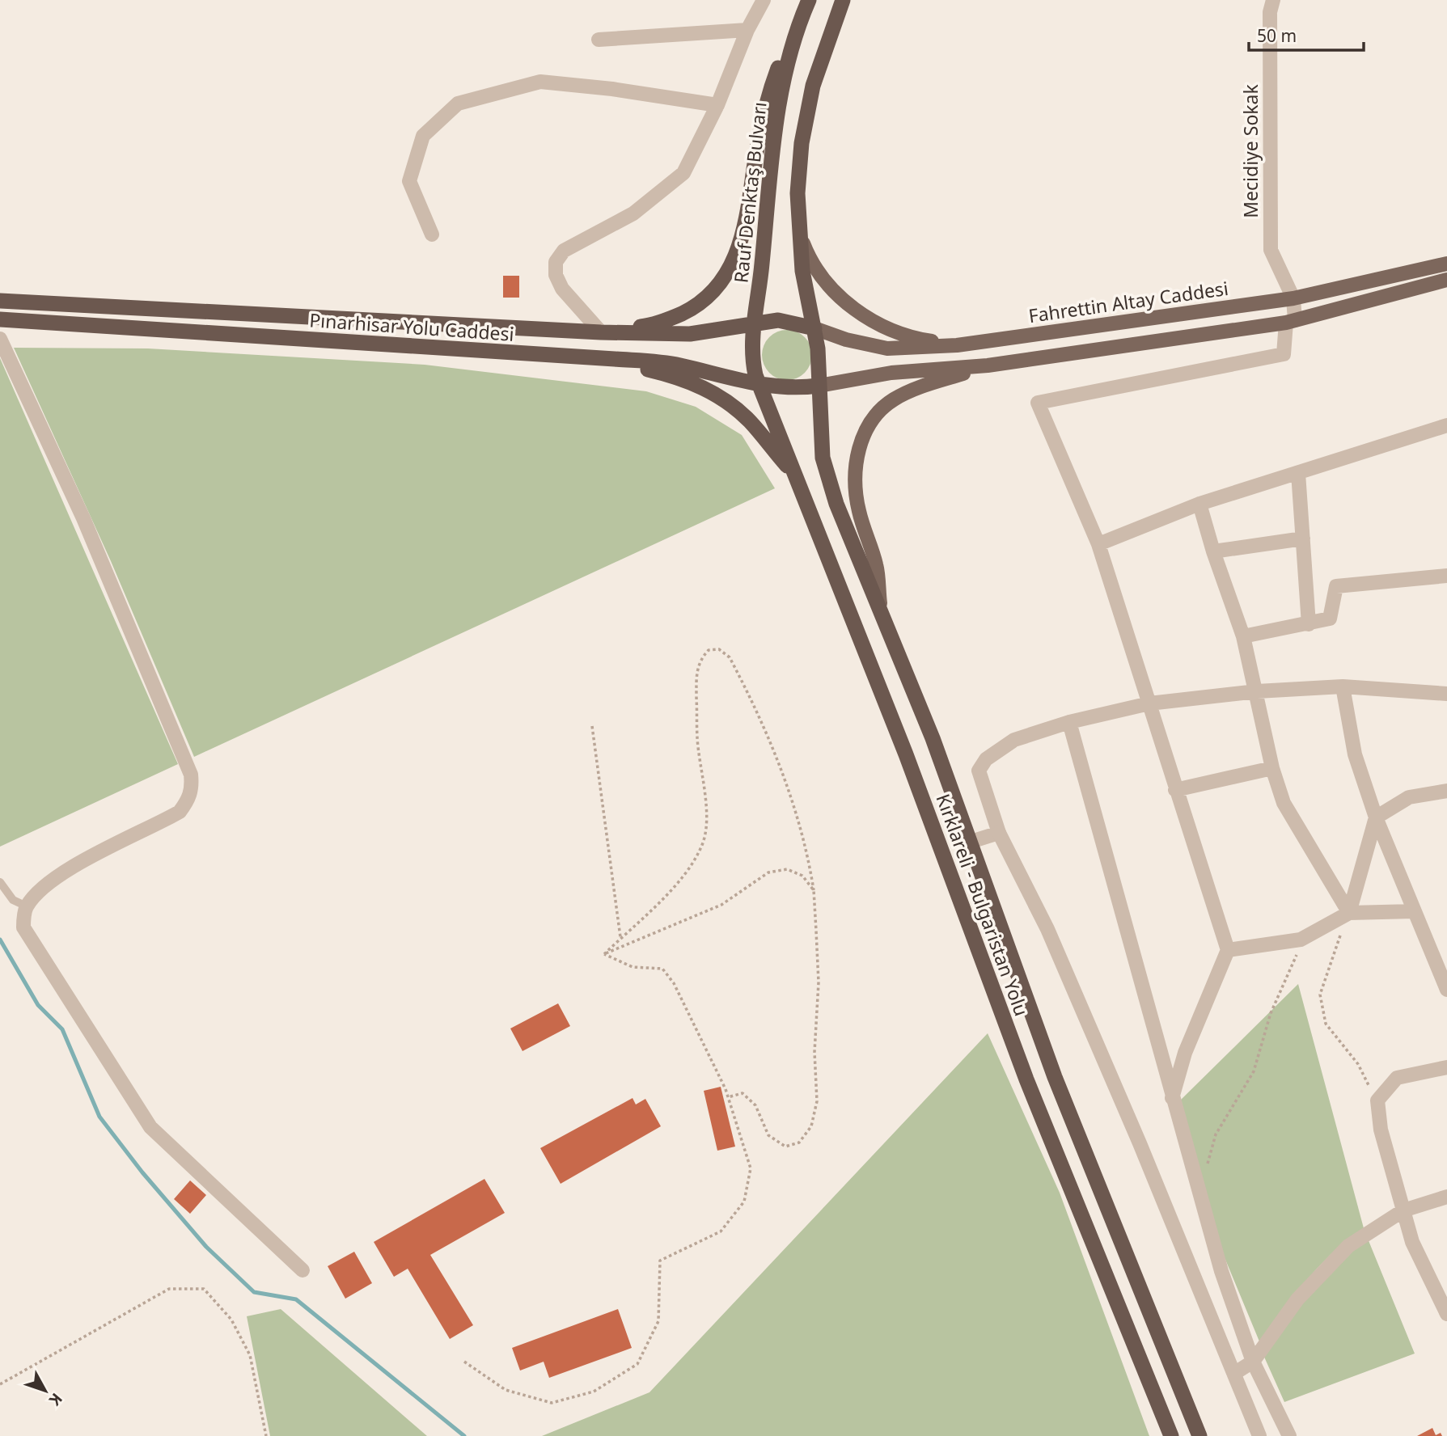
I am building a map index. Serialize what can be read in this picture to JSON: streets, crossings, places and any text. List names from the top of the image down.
{
  "streets": {
    "highway": ["Rauf Denktaş Bulvarı", "Pınarhisar Yolu Caddesi", "Kırklareli - Bulgaristan Yolu"],
    "main road": ["Fahrettin Altay Caddesi"],
    "street": ["Mecidiye Sokak"]
  },
  "crossings": [
    ["Mecidiye Sokak", "Fahrettin Altay Caddesi"],
    ["Rauf Denktaş Bulvarı", "Pınarhisar Yolu Caddesi"],
    ["Rauf Denktaş Bulvarı", "Kırklareli - Bulgaristan Yolu"],
    ["Fahrettin Altay Caddesi", "Pınarhisar Yolu Caddesi"],
    ["Fahrettin Altay Caddesi", "Kırklareli - Bulgaristan Yolu"],
    ["Pınarhisar Yolu Caddesi", "Kırklareli - Bulgaristan Yolu"]
  ],
  "scale_bar": "50 m",
  "north": "bottom right"
}
